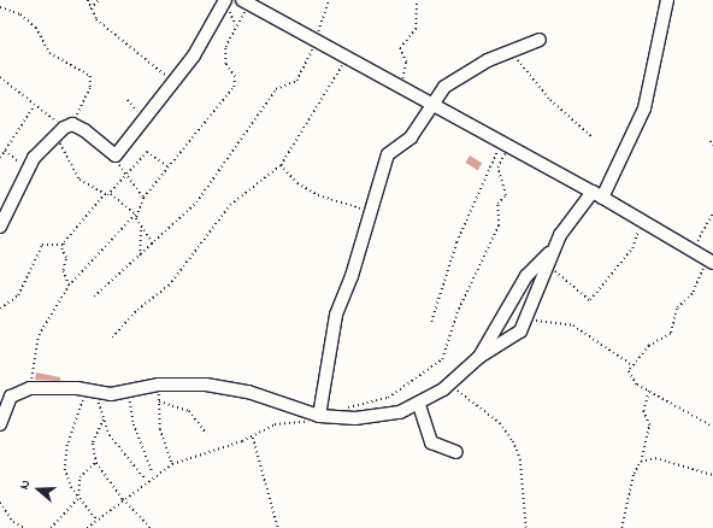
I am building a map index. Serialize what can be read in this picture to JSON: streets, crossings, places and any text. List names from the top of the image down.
{
  "north": "left"
}
